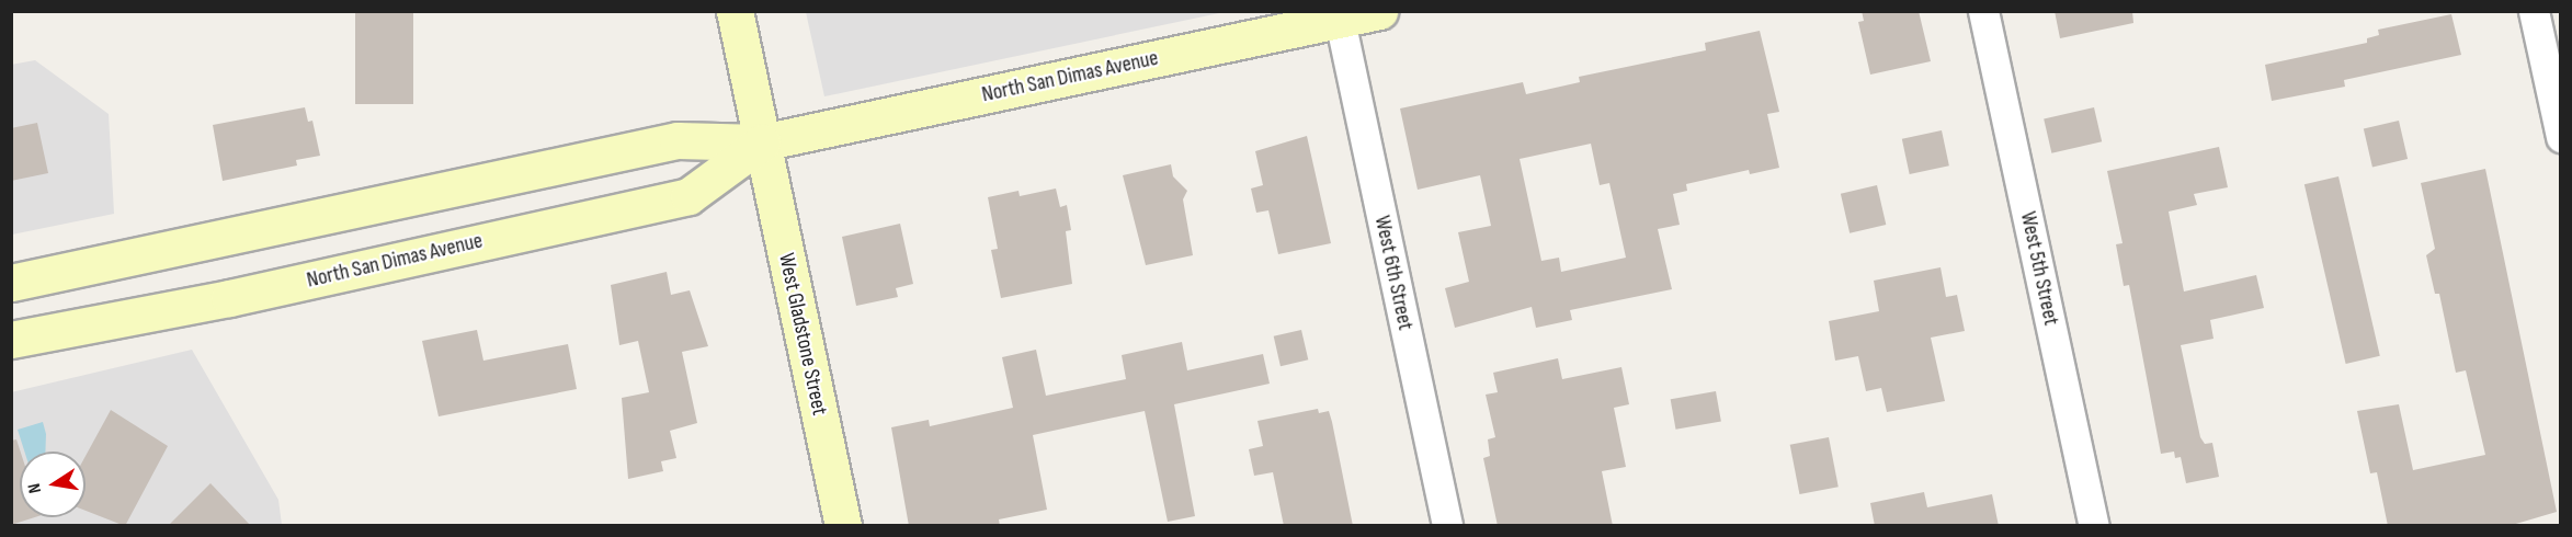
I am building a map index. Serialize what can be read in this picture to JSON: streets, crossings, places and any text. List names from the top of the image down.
{
  "streets": {
    "main road": ["North San Dimas Avenue", "West Gladstone Street"],
    "street": ["West 5th Street", "West 6th Street"]
  },
  "crossings": [
    ["North San Dimas Avenue", "West 6th Street"],
    ["North San Dimas Avenue", "West Gladstone Street"]
  ],
  "north": "left"
}
